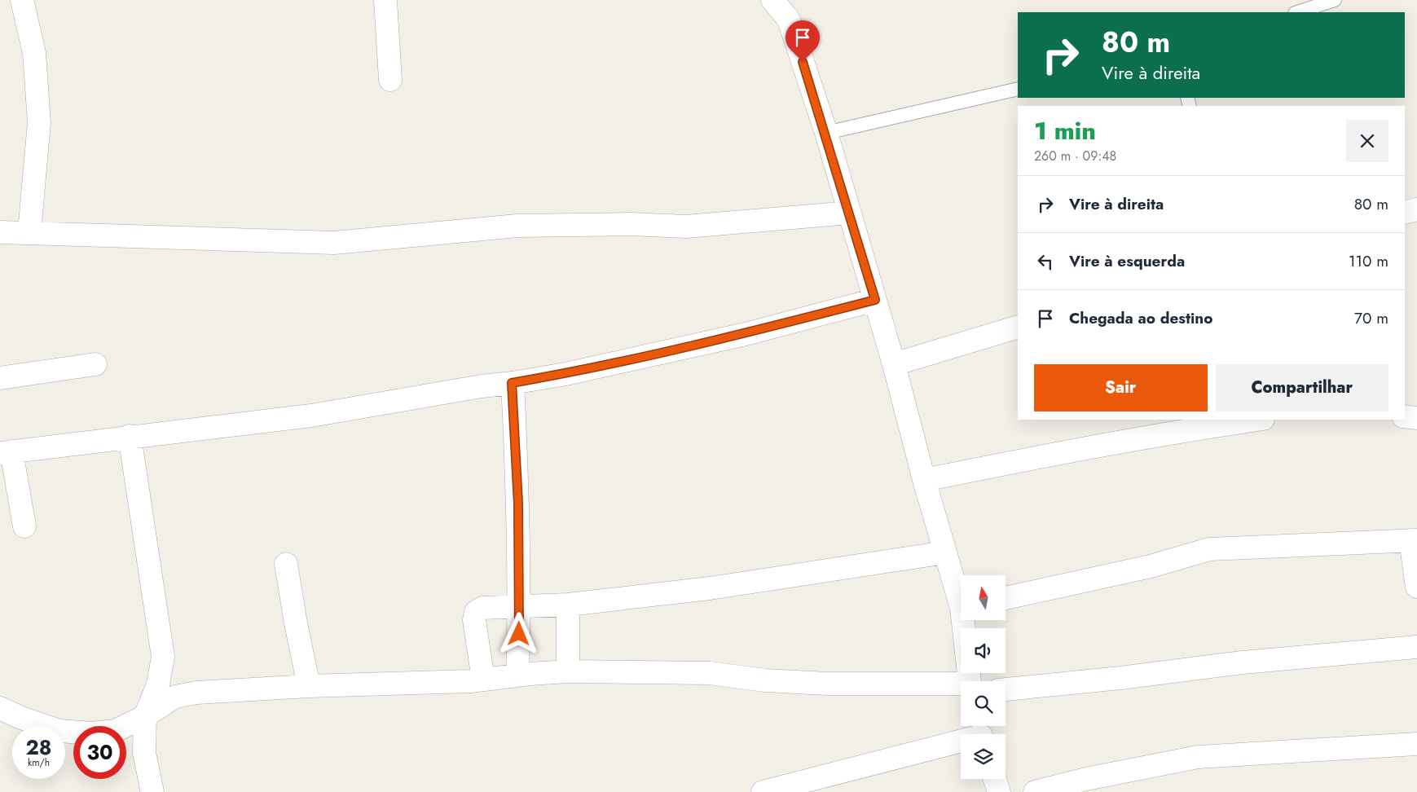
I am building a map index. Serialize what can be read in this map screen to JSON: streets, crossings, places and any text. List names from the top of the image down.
{
  "north": "top",
  "page": {
    "turn": ["80 m", "Vire à direita"],
    "heading": ["1 min", "260 m · 09:48"],
    "list": [
      {
        "name": "Vire à direita",
        "value": "80 m"
      },
      {
        "name": "Vire à esquerda",
        "value": "110 m"
      },
      {
        "name": "Chegada ao destino",
        "value": "70 m"
      }
    ],
    "buttons": ["Sair", "Compartilhar"],
    "speed": "28 km/h",
    "limit": "30"
  }
}
